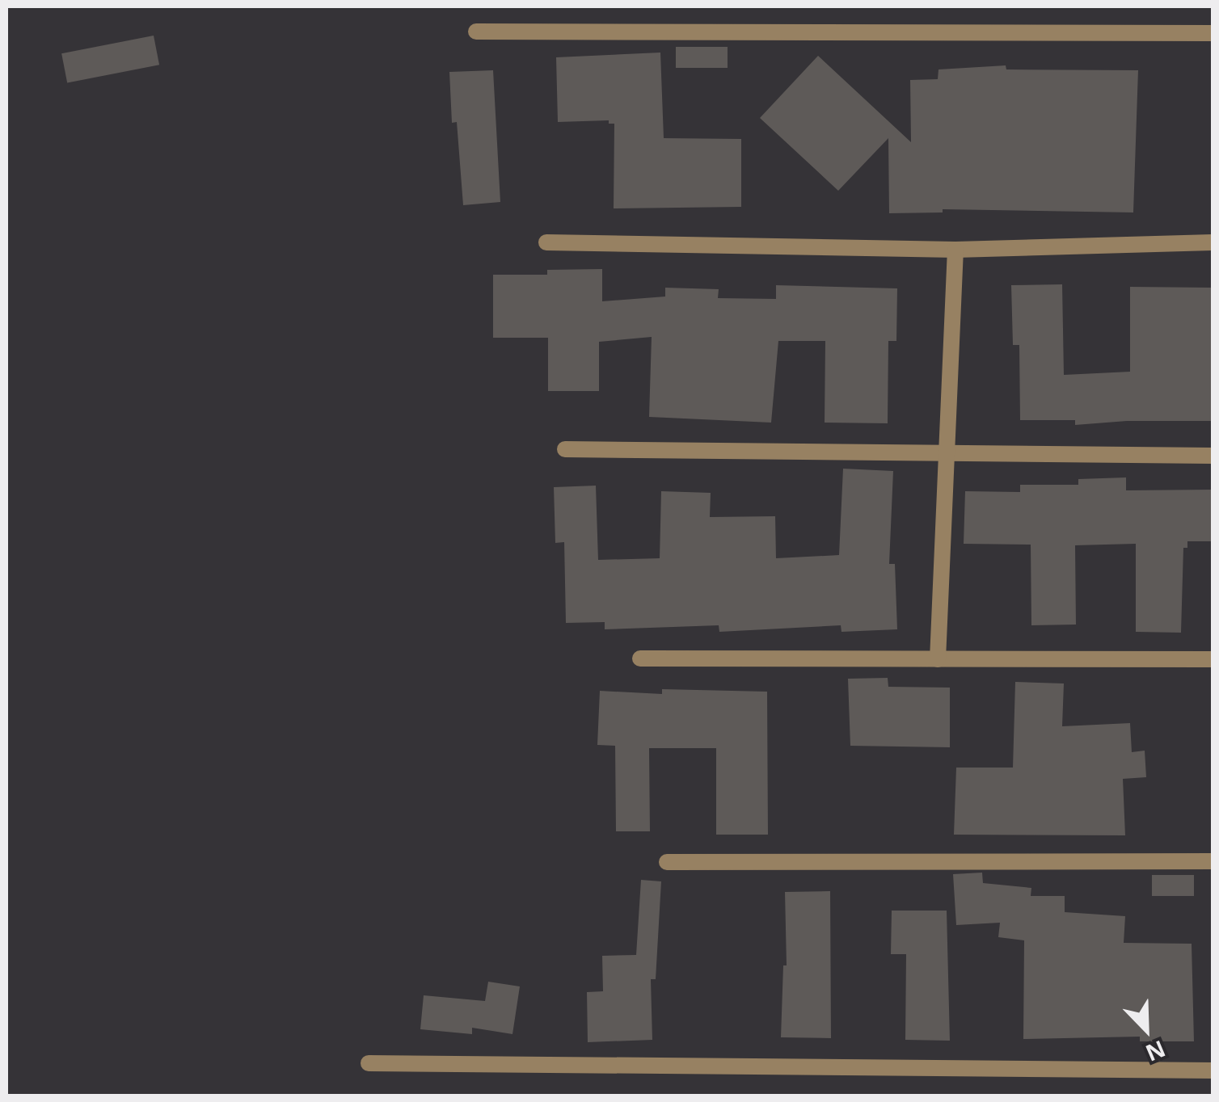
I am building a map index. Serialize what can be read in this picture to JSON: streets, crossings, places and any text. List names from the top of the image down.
{
  "north": "bottom right"
}
